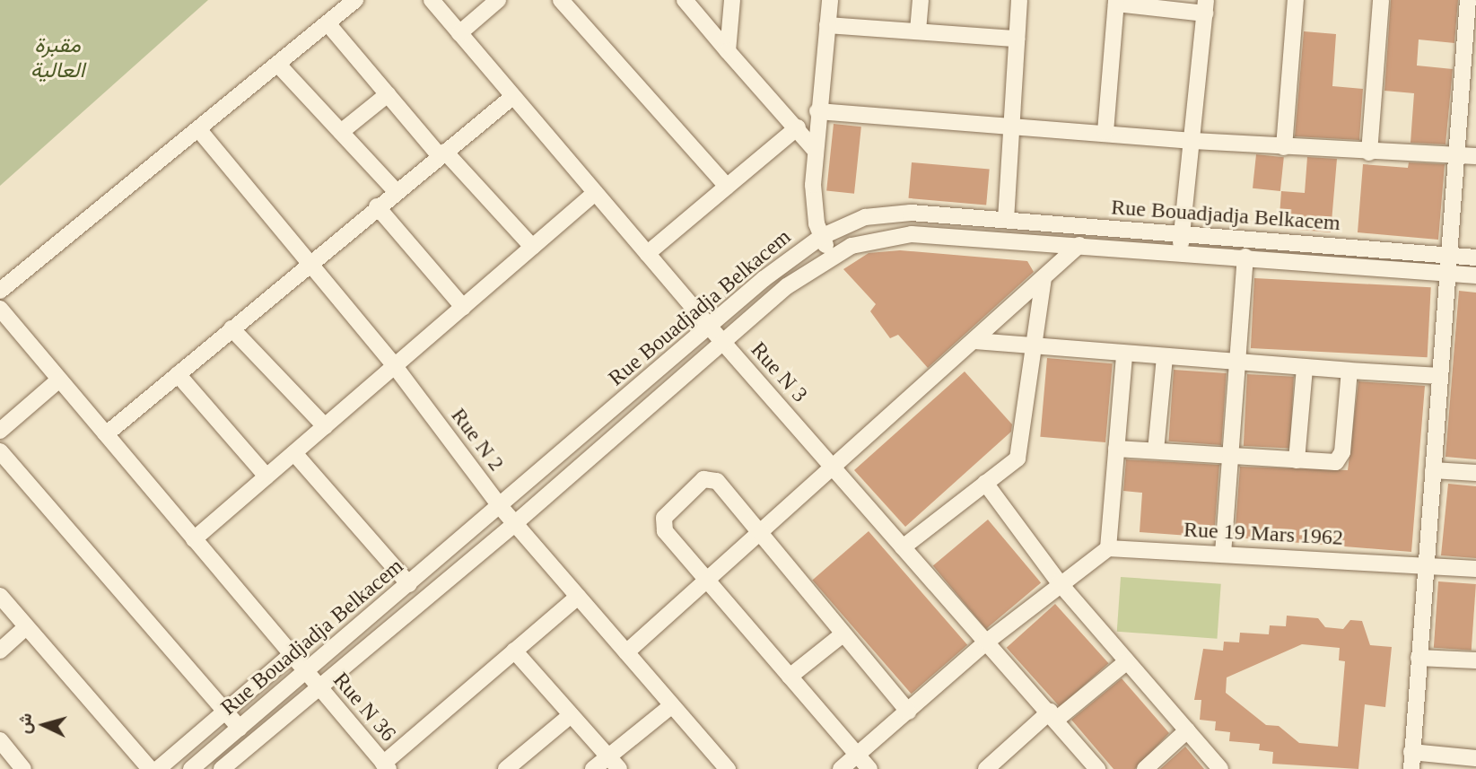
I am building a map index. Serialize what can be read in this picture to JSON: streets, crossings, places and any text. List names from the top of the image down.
{
  "streets": {
    "street": [
      "Rue Bouadjadja Belkacem",
      "Rue N 3",
      "Rue N 2",
      "Rue 19 Mars 1962",
      "Rue N 36"
    ]
  },
  "crossings": [
    ["Rue Bouadjadja Belkacem", "Rue N 3"],
    ["Rue Bouadjadja Belkacem", "Rue N 2"],
    ["Rue Bouadjadja Belkacem", "Rue N 36"]
  ],
  "parks": ["مقبرة العالية"],
  "north": "left"
}
